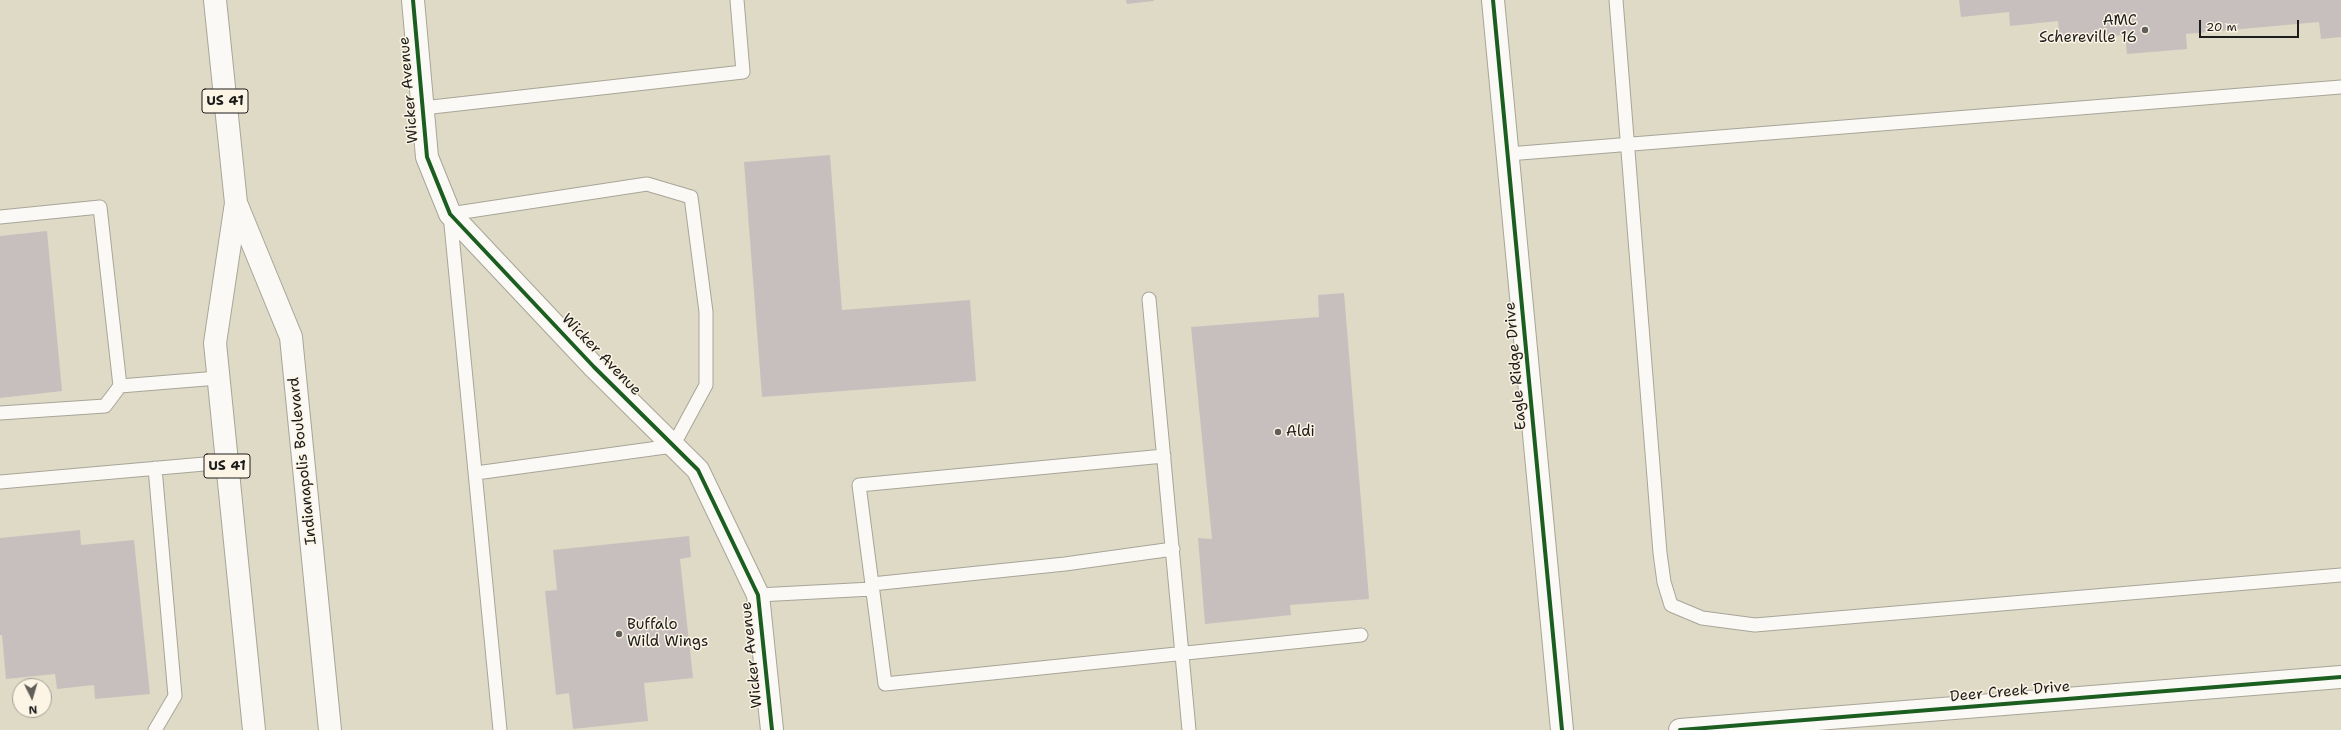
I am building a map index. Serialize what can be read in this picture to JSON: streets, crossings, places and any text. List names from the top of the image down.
{
  "streets": {
    "main road": [
      "Wicker Avenue",
      "US 41",
      "Eagle Ridge Drive",
      "Indianapolis Boulevard",
      "Deer Creek Drive"
    ]
  },
  "places": ["AMC Schereville 16", "Aldi", "Buffalo Wild Wings"],
  "scale_bar": "20 m",
  "north": "bottom"
}
